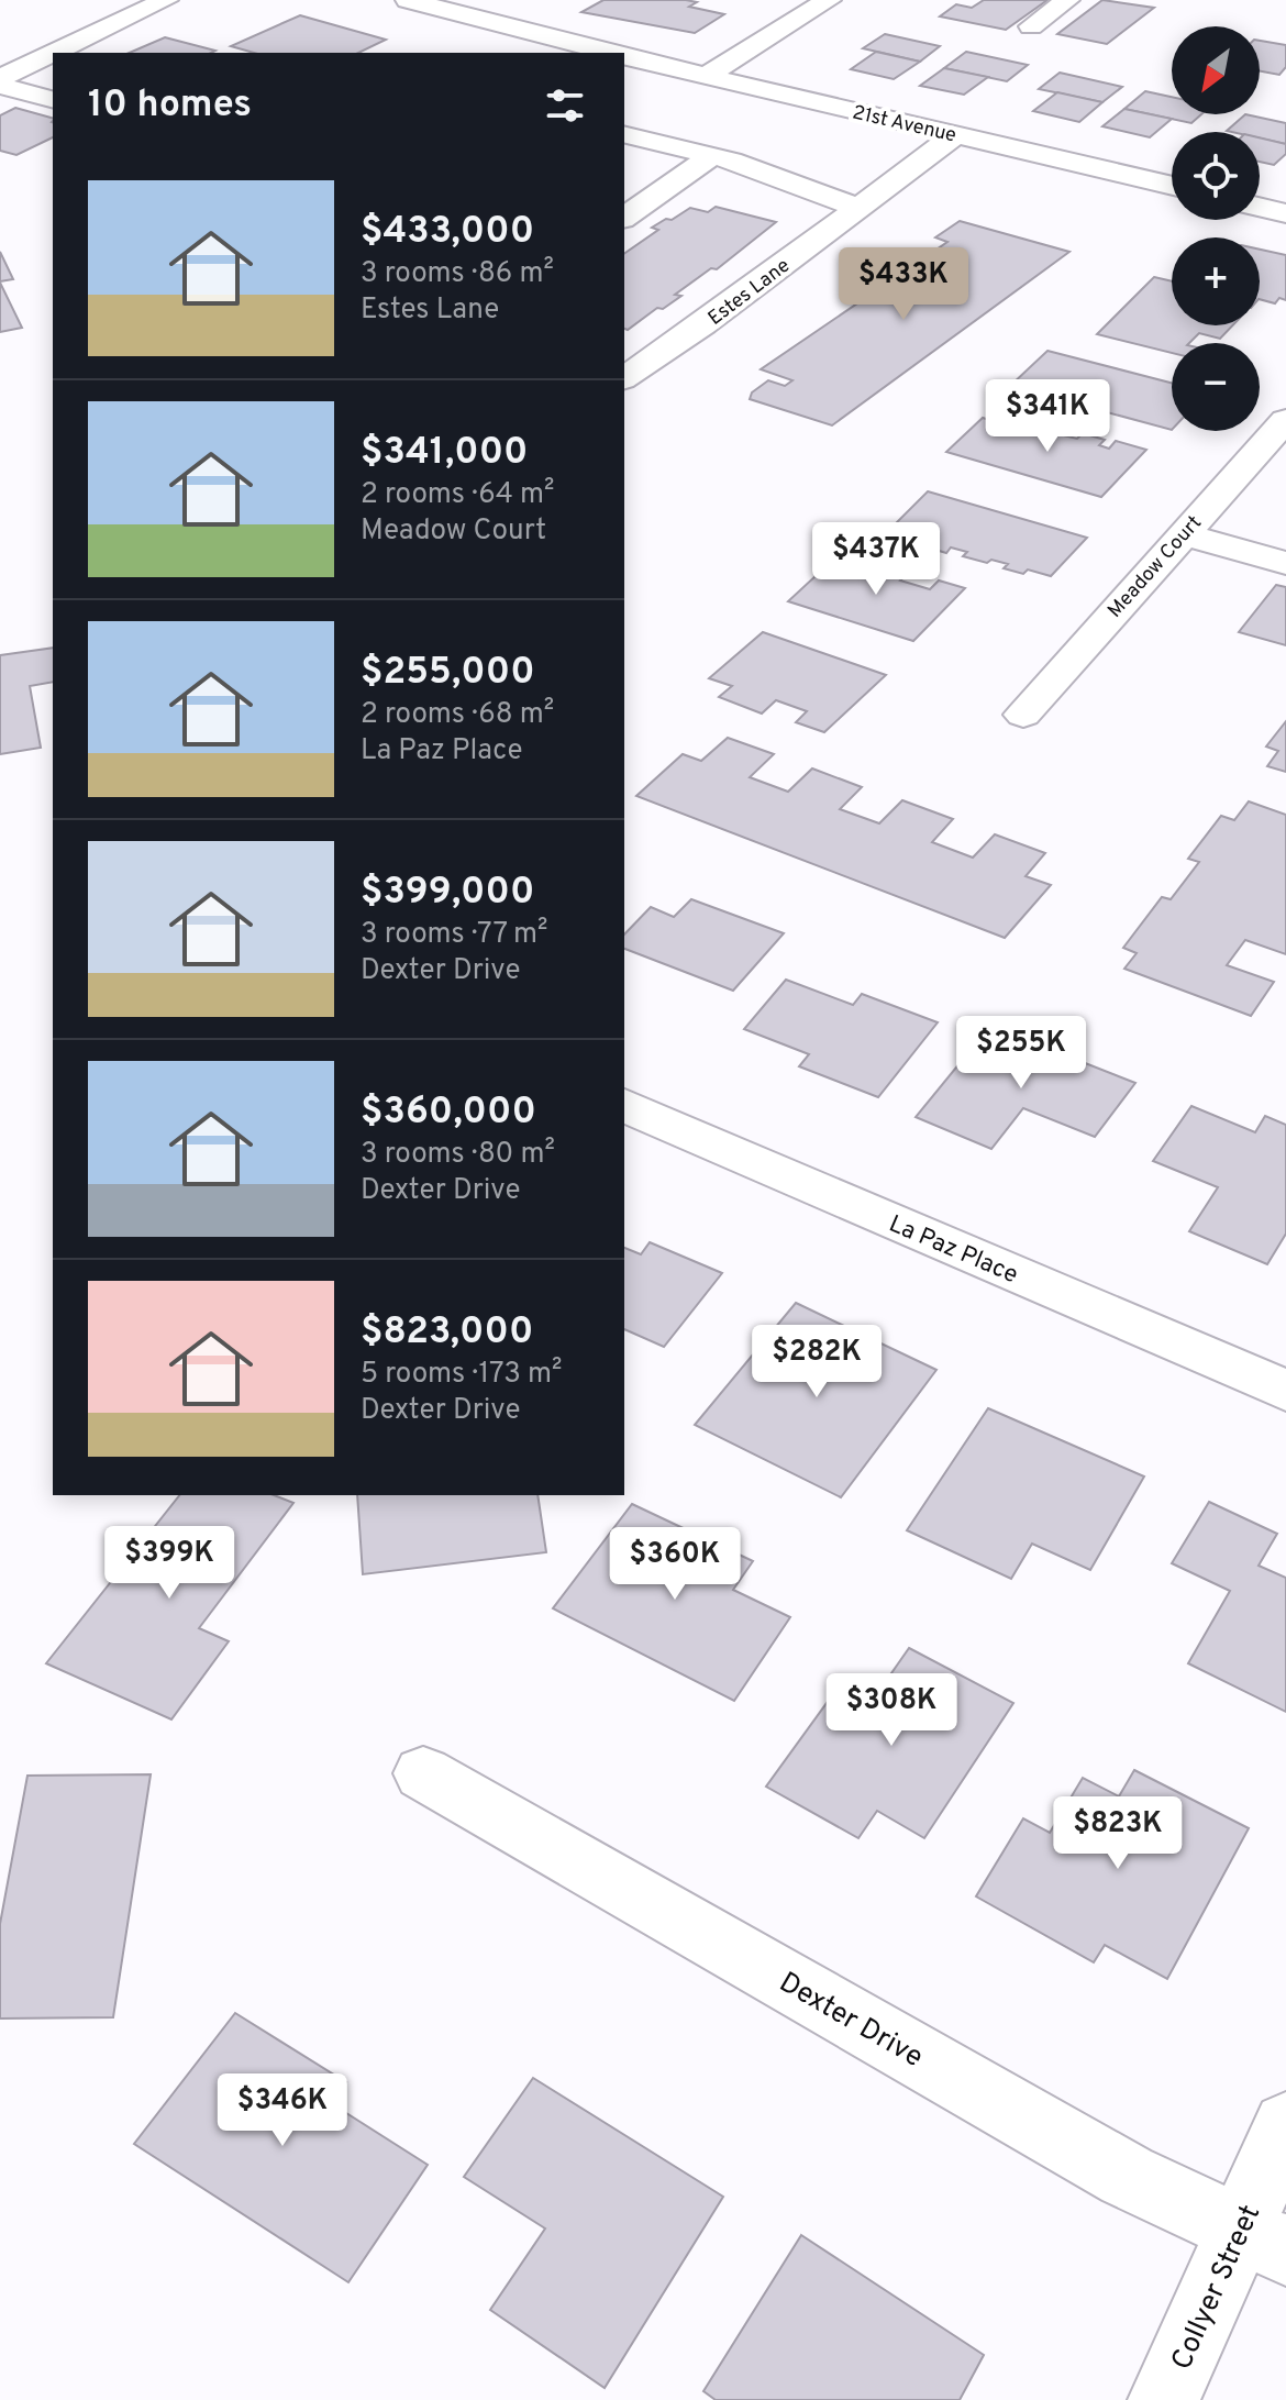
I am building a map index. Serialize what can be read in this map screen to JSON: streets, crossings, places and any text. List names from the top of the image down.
{
  "streets": {
    "street": [
      "21st Avenue",
      "Estes Lane",
      "Meadow Court",
      "La Paz Place",
      "Dexter Drive",
      "Collyer Street"
    ]
  },
  "crossings": [
    ["21st Avenue", "Estes Lane"],
    ["Dexter Drive", "Collyer Street"]
  ],
  "north": "bottom left",
  "page": {
    "map_buttons": ["+", "−"],
    "heading": "10 homes",
    "list": [
      {
        "name": "$433,000",
        "note": "3 rooms · 86 m² · Estes Lane"
      },
      {
        "name": "$341,000",
        "note": "2 rooms · 64 m² · Meadow Court"
      },
      {
        "name": "$255,000",
        "note": "2 rooms · 68 m² · La Paz Place"
      },
      {
        "name": "$399,000",
        "note": "3 rooms · 77 m² · Dexter Drive"
      },
      {
        "name": "$360,000",
        "note": "3 rooms · 80 m² · Dexter Drive"
      },
      {
        "name": "$823,000",
        "note": "5 rooms · 173 m² · Dexter Drive"
      }
    ],
    "price": [
      "$433K",
      "$341K",
      "$437K",
      "$255K",
      "$282K",
      "$399K",
      "$360K",
      "$308K",
      "$823K",
      "$346K"
    ]
  }
}
